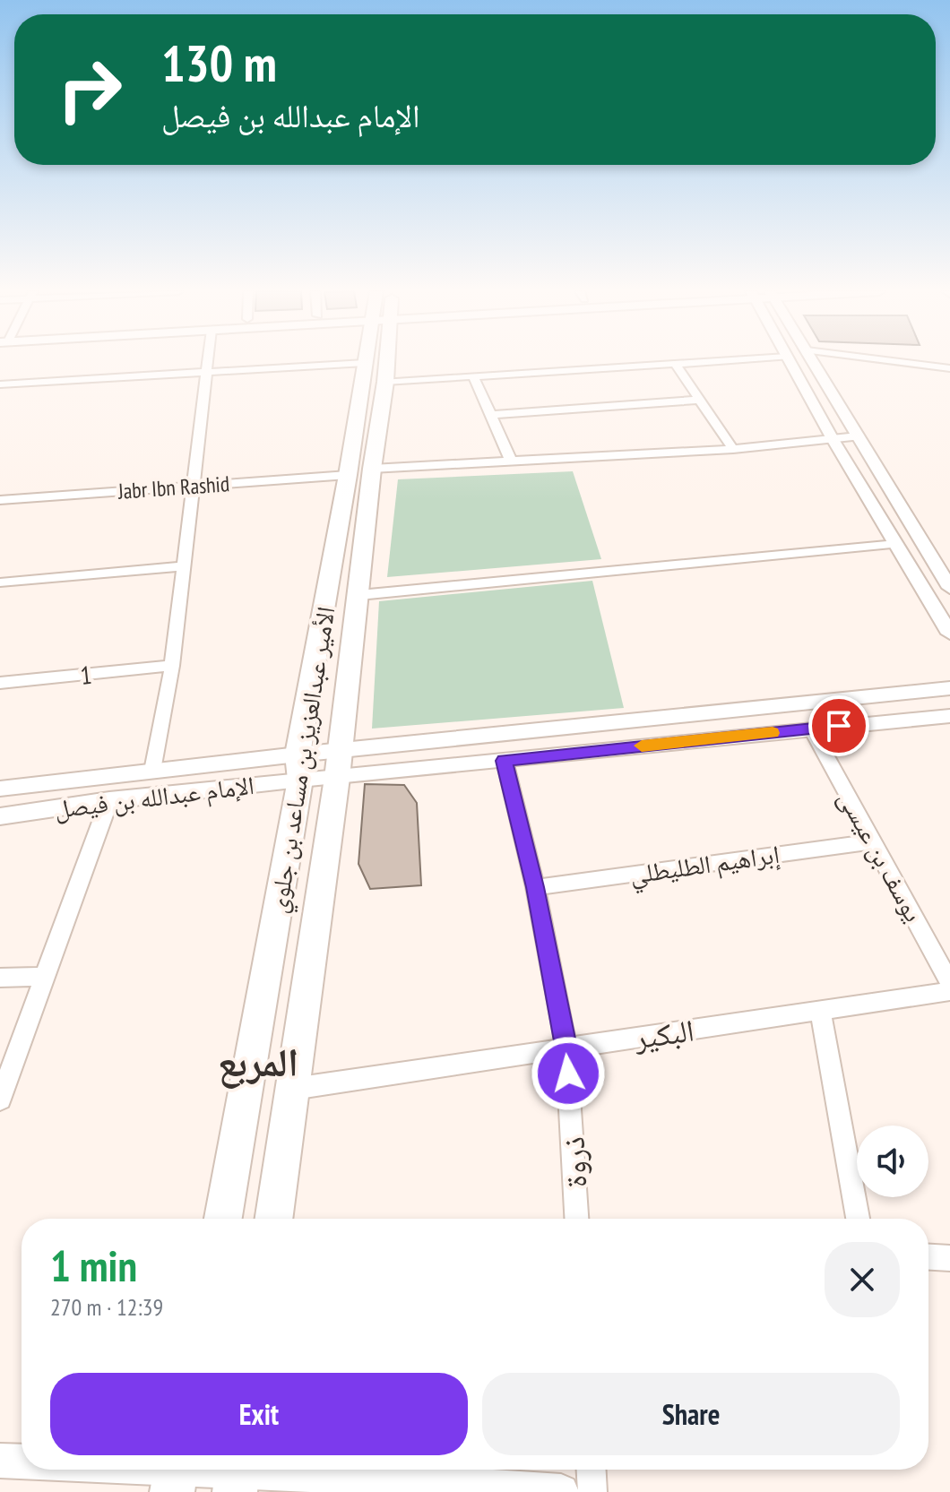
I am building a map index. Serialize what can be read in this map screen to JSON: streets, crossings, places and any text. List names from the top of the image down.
{
  "streets": {
    "main road": ["الأمير عبدالعزيز بن مساعد بن جلوي"],
    "street": [
      "Jabr Ibn Rashid",
      "1",
      "الإمام عبدالله بن فيصل",
      "يوسف بن عيسى",
      "إبراهيم الطليطلي",
      "البكير",
      "ذروة"
    ]
  },
  "crossings": [
    ["Jabr Ibn Rashid", "الأمير عبدالعزيز بن مساعد بن جلوي"],
    ["الأمير عبدالعزيز بن مساعد بن جلوي", "الإمام عبدالله بن فيصل"],
    ["الأمير عبدالعزيز بن مساعد بن جلوي", "البكير"],
    ["الإمام عبدالله بن فيصل", "يوسف بن عيسى"],
    ["الإمام عبدالله بن فيصل", "ذروة"],
    ["يوسف بن عيسى", "إبراهيم الطليطلي"],
    ["إبراهيم الطليطلي", "ذروة"],
    ["البكير", "ذروة"]
  ],
  "districts": ["المربع"],
  "page": {
    "turn": ["130 m", "الإمام عبدالله بن فيصل"],
    "heading": ["1 min", "270 m · 12:39"],
    "buttons": ["Exit", "Share"]
  }
}
